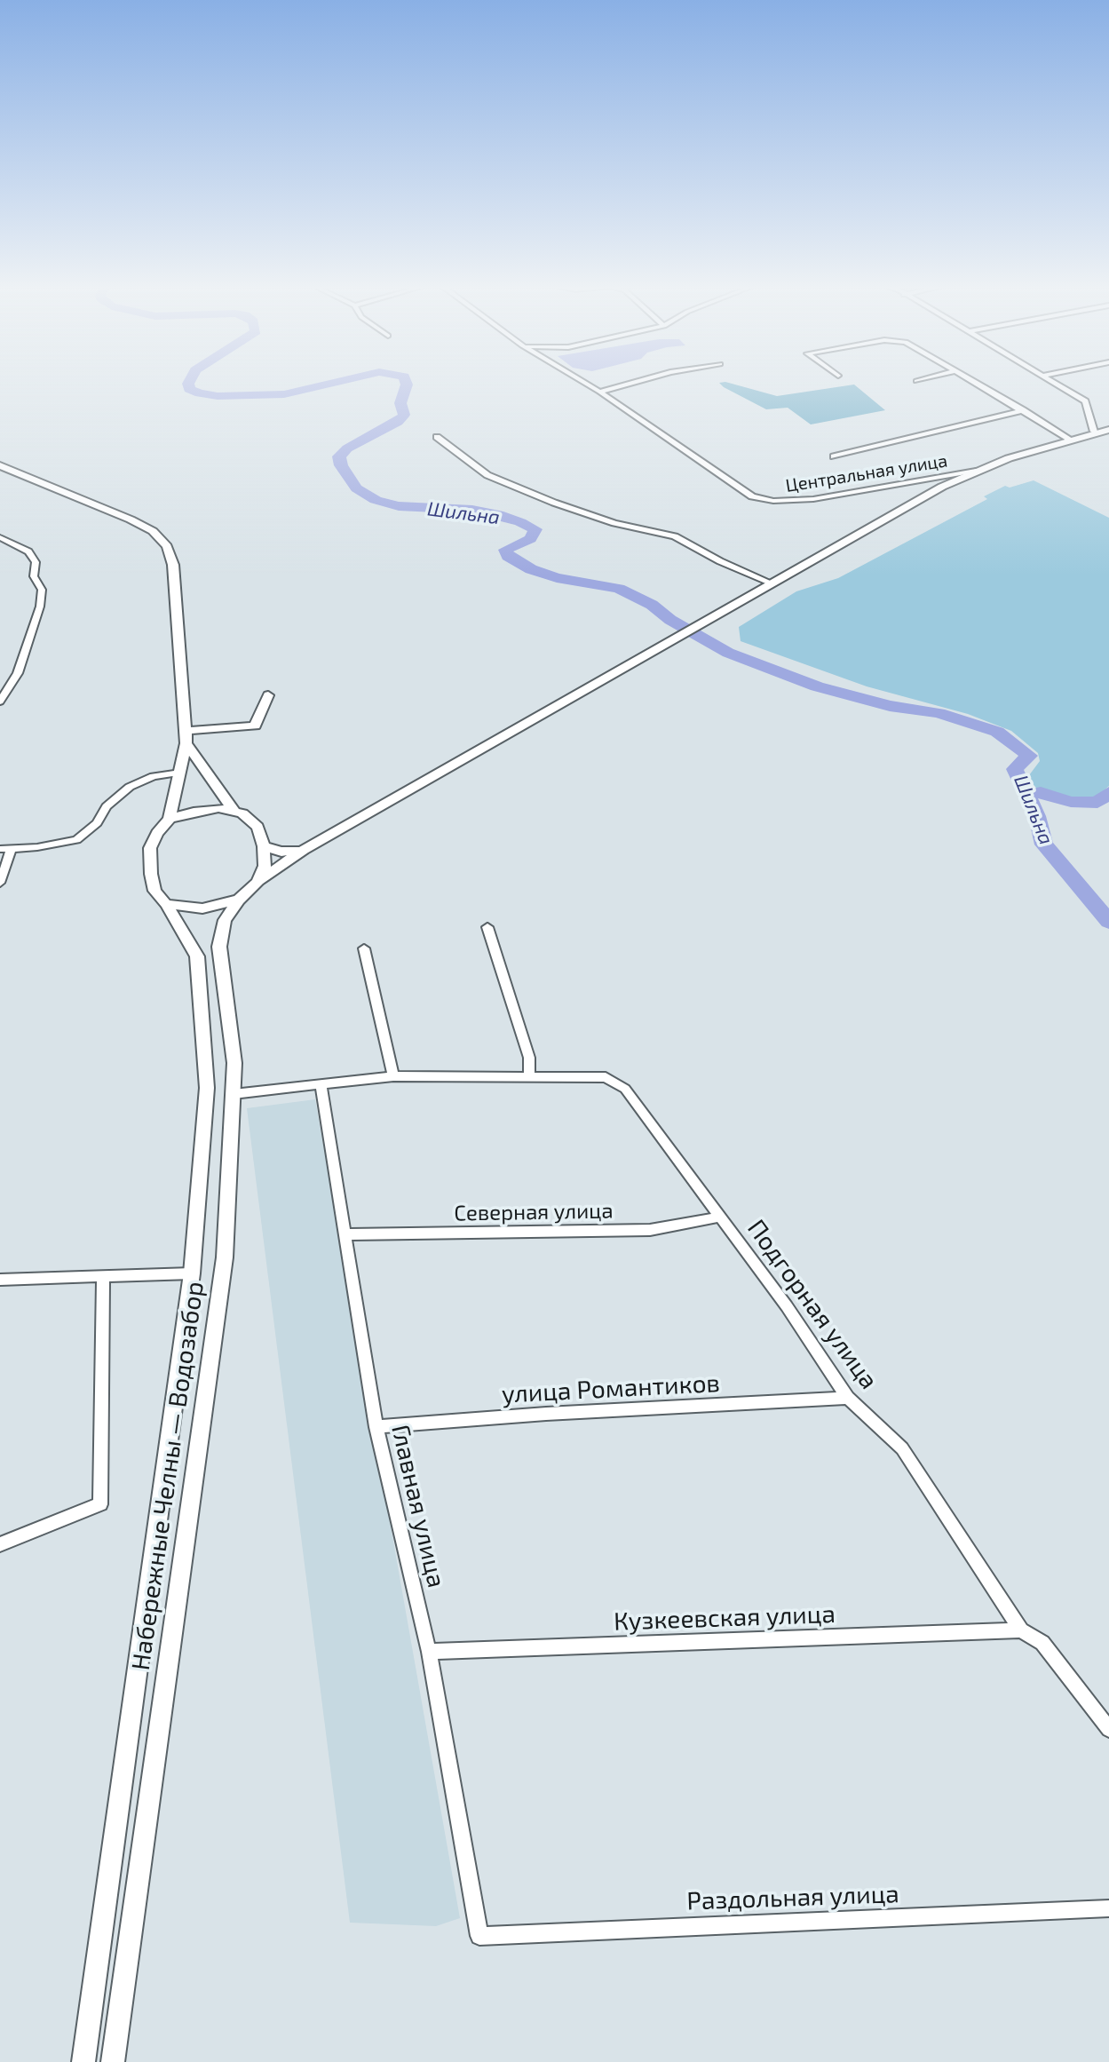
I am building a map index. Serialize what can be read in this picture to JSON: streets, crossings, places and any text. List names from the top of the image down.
{
  "streets": {
    "main road": ["Набережные Челны — Водозабор"],
    "street": [
      "Центральная улица",
      "Северная улица",
      "Подгорная улица",
      "улица Романтиков",
      "Главная улица",
      "Кузкеевская улица",
      "Раздольная улица"
    ]
  },
  "crossings": [
    ["Центральная улица", "Набережные Челны — Водозабор"],
    ["Северная улица", "Подгорная улица"],
    ["Северная улица", "Главная улица"],
    ["Подгорная улица", "улица Романтиков"],
    ["Подгорная улица", "Кузкеевская улица"],
    ["улица Романтиков", "Главная улица"],
    ["Главная улица", "Кузкеевская улица"],
    ["Главная улица", "Раздольная улица"]
  ],
  "water": ["Шильна"]
}
